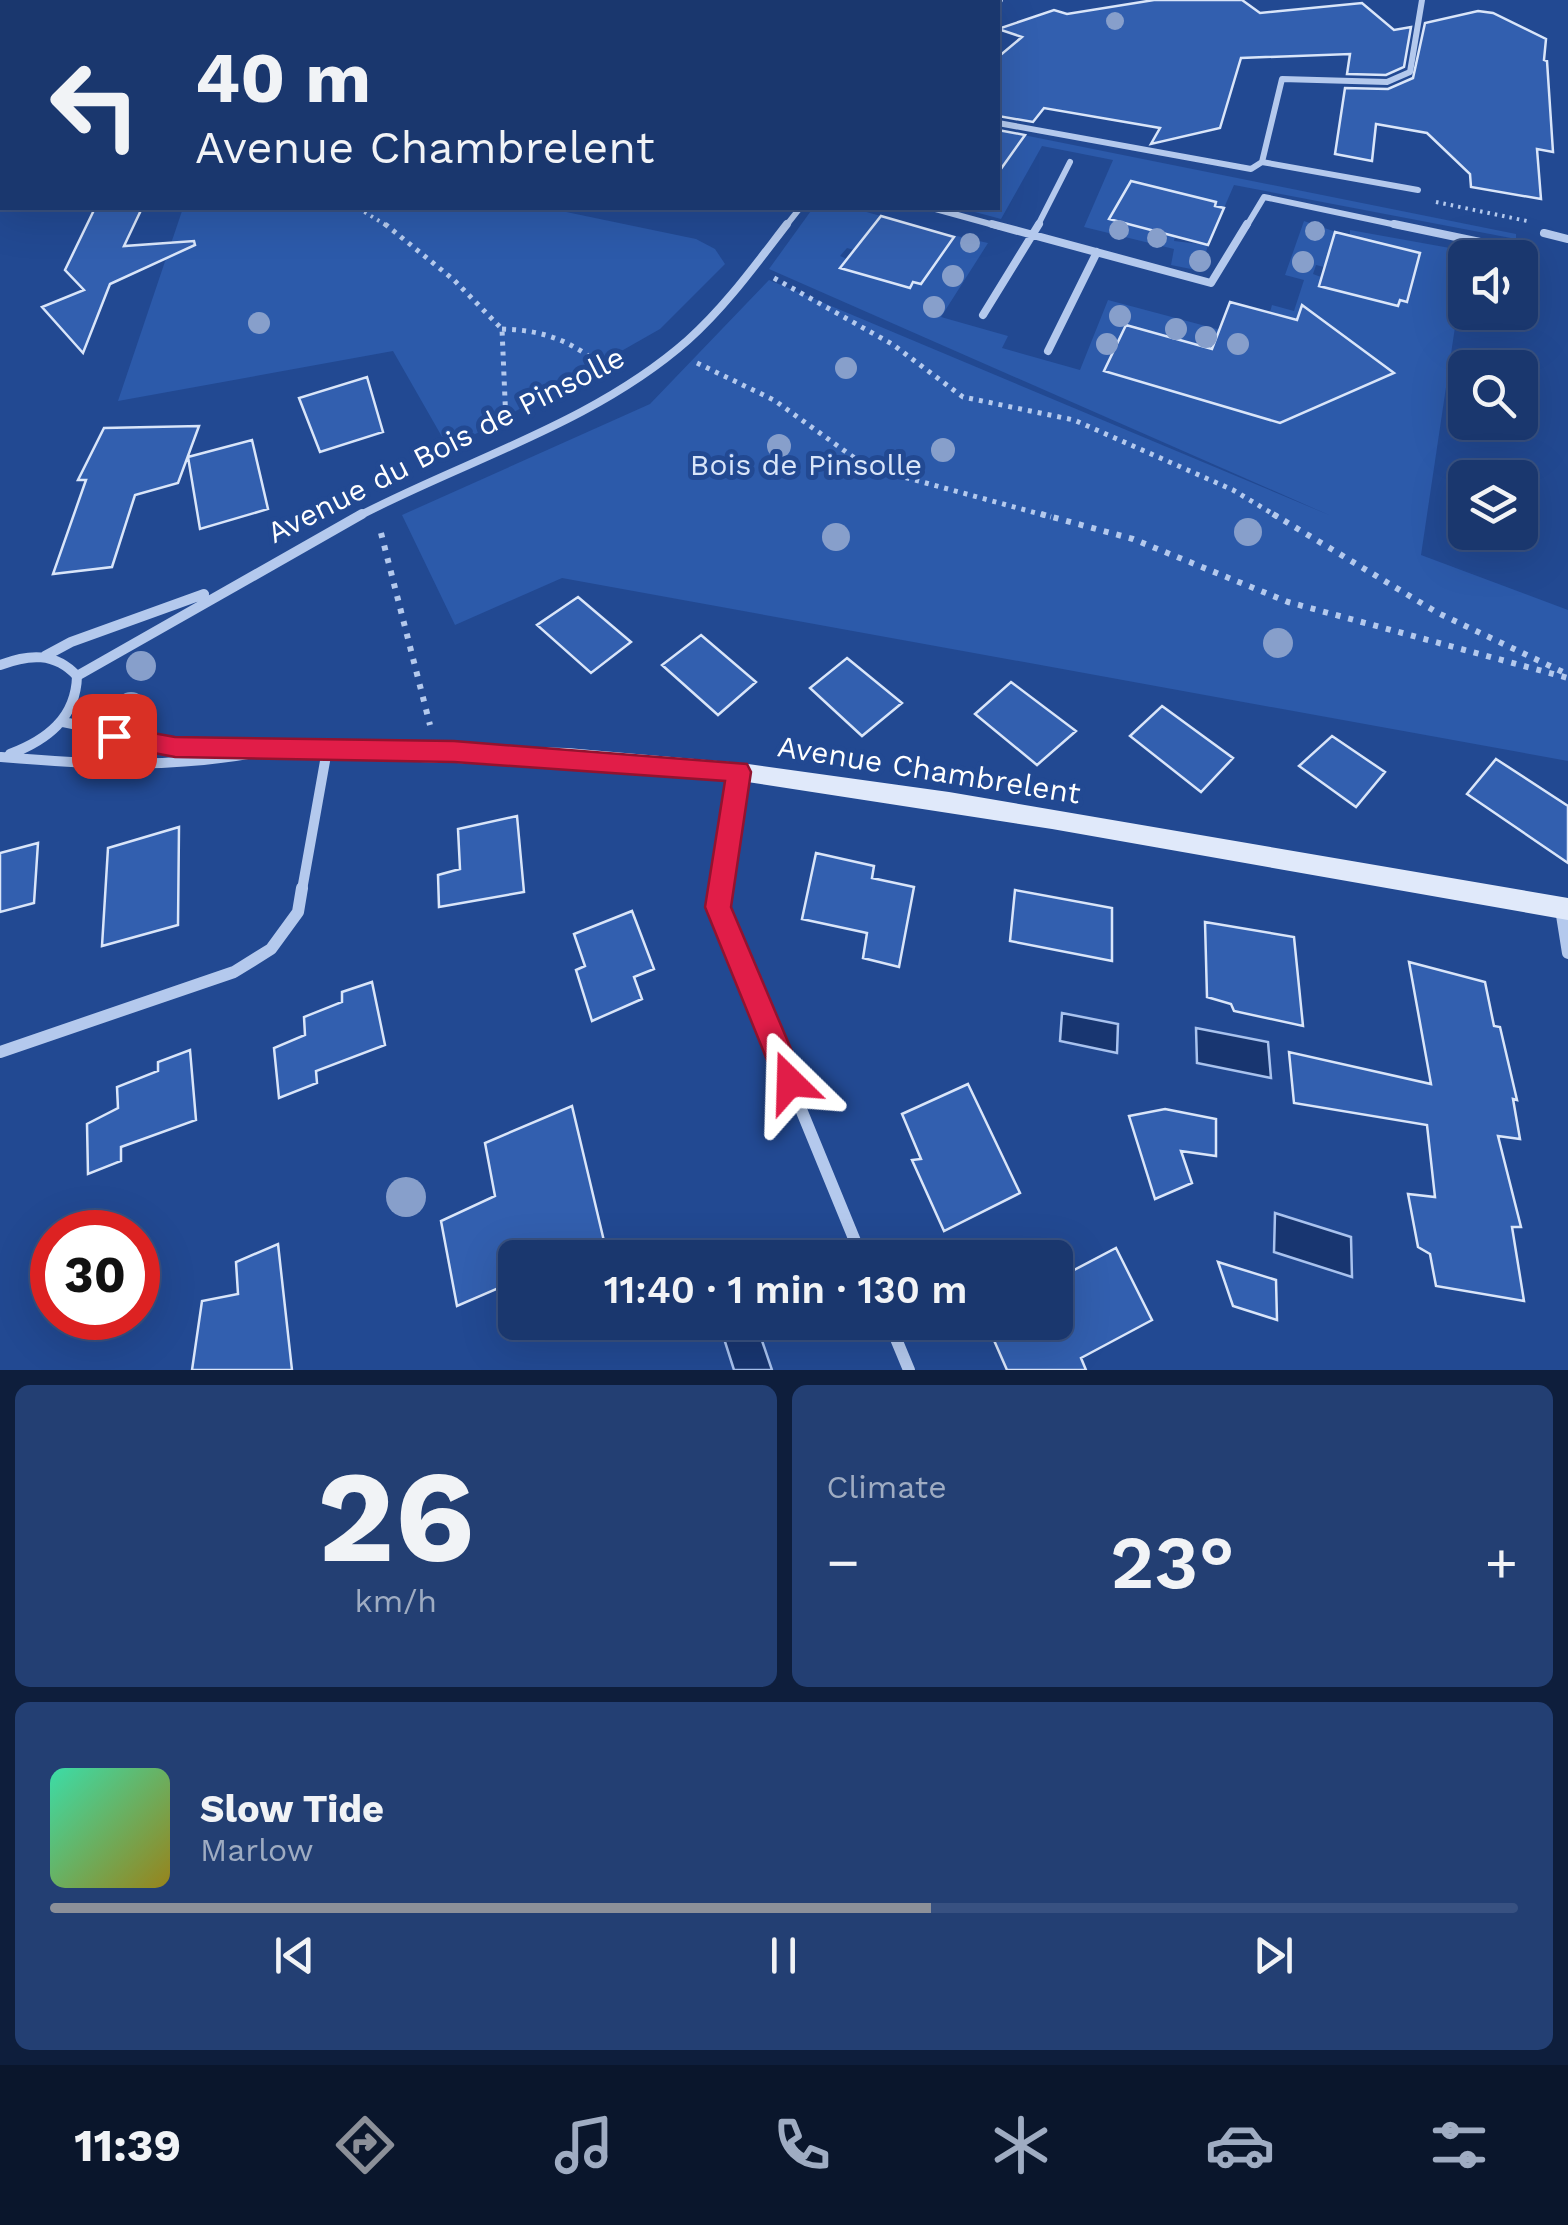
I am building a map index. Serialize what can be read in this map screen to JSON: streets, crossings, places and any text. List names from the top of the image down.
{
  "streets": {
    "street": ["Avenue du Bois de Pinsolle", "Avenue Chambrelent"]
  },
  "parks": ["Bois de Pinsolle"],
  "page": {
    "turn": ["40 m", "Avenue Chambrelent"],
    "limit": "30",
    "trip": "11:40 · 1 min · 130 m",
    "tile": [
      ["26", "km/h"],
      "Climate"
    ],
    "heat": ["−", "23°", "+"],
    "song": ["Slow Tide", "Marlow"],
    "tabs": "11:39"
  }
}
